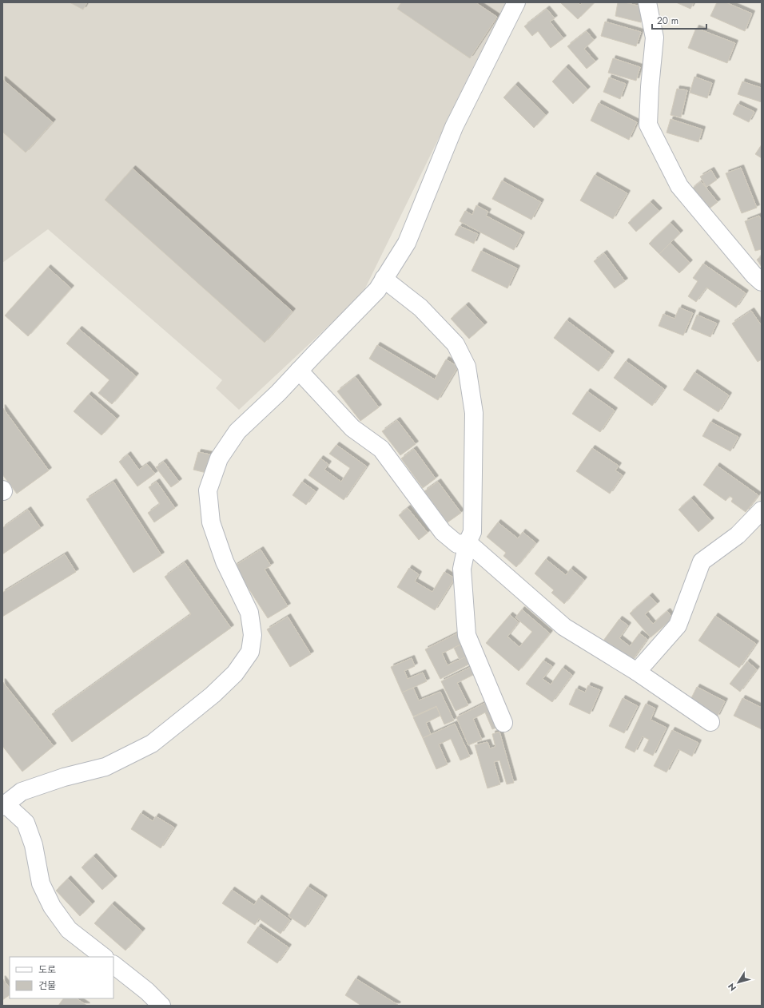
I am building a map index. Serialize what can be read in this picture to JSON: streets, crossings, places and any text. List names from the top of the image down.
{
  "legend": ["도로", "건물"],
  "scale_bar": "20 m",
  "north": "bottom left"
}
